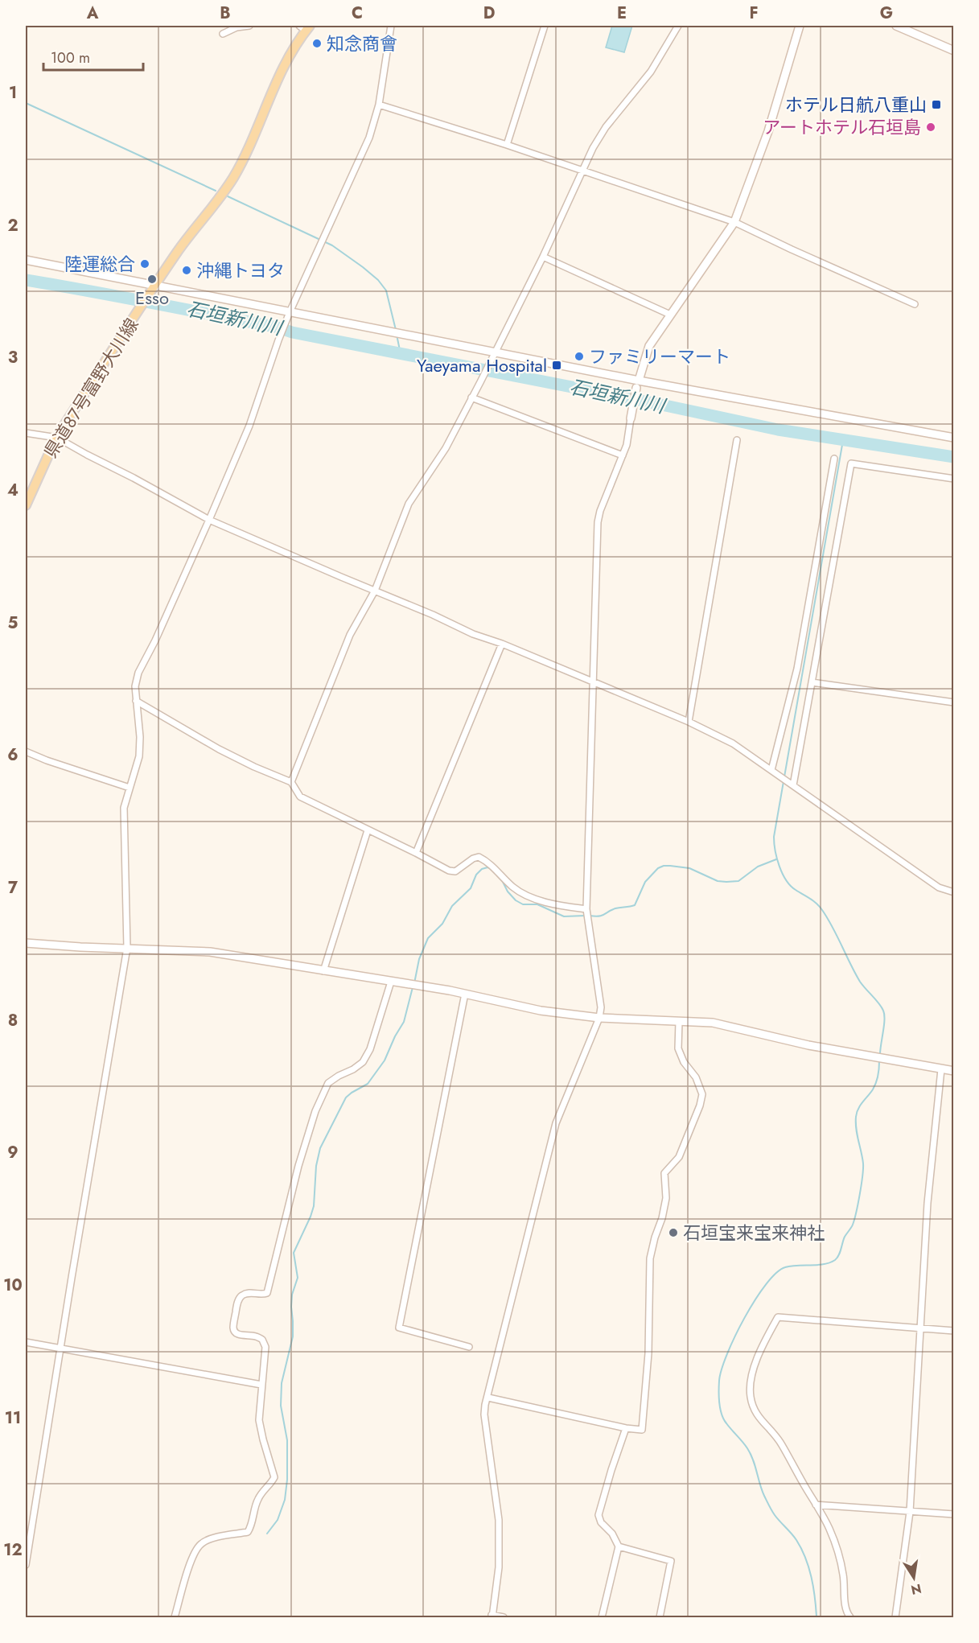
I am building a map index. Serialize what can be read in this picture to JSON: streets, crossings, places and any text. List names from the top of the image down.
{
  "streets": {
    "main road": ["県道87号富野大川線"]
  },
  "water": ["石垣新川川"],
  "places": {
    "other": [
      "知念商會",
      "アートホテル石垣島",
      "陸運総合",
      "沖縄トヨタ",
      "Esso",
      "ファミリーマート",
      "石垣宝来宝来神社"
    ],
    "transit": ["ホテル日航八重山", "Yaeyama Hospital"]
  },
  "scale_bar": "100 m",
  "north": "bottom",
  "grid": {
    "columns": [
      "A",
      "B",
      "C",
      "D",
      "E",
      "F",
      "G"
    ],
    "rows": [
      "1",
      "2",
      "3",
      "4",
      "5",
      "6",
      "7",
      "8",
      "9",
      "10",
      "11",
      "12"
    ]
  }
}
